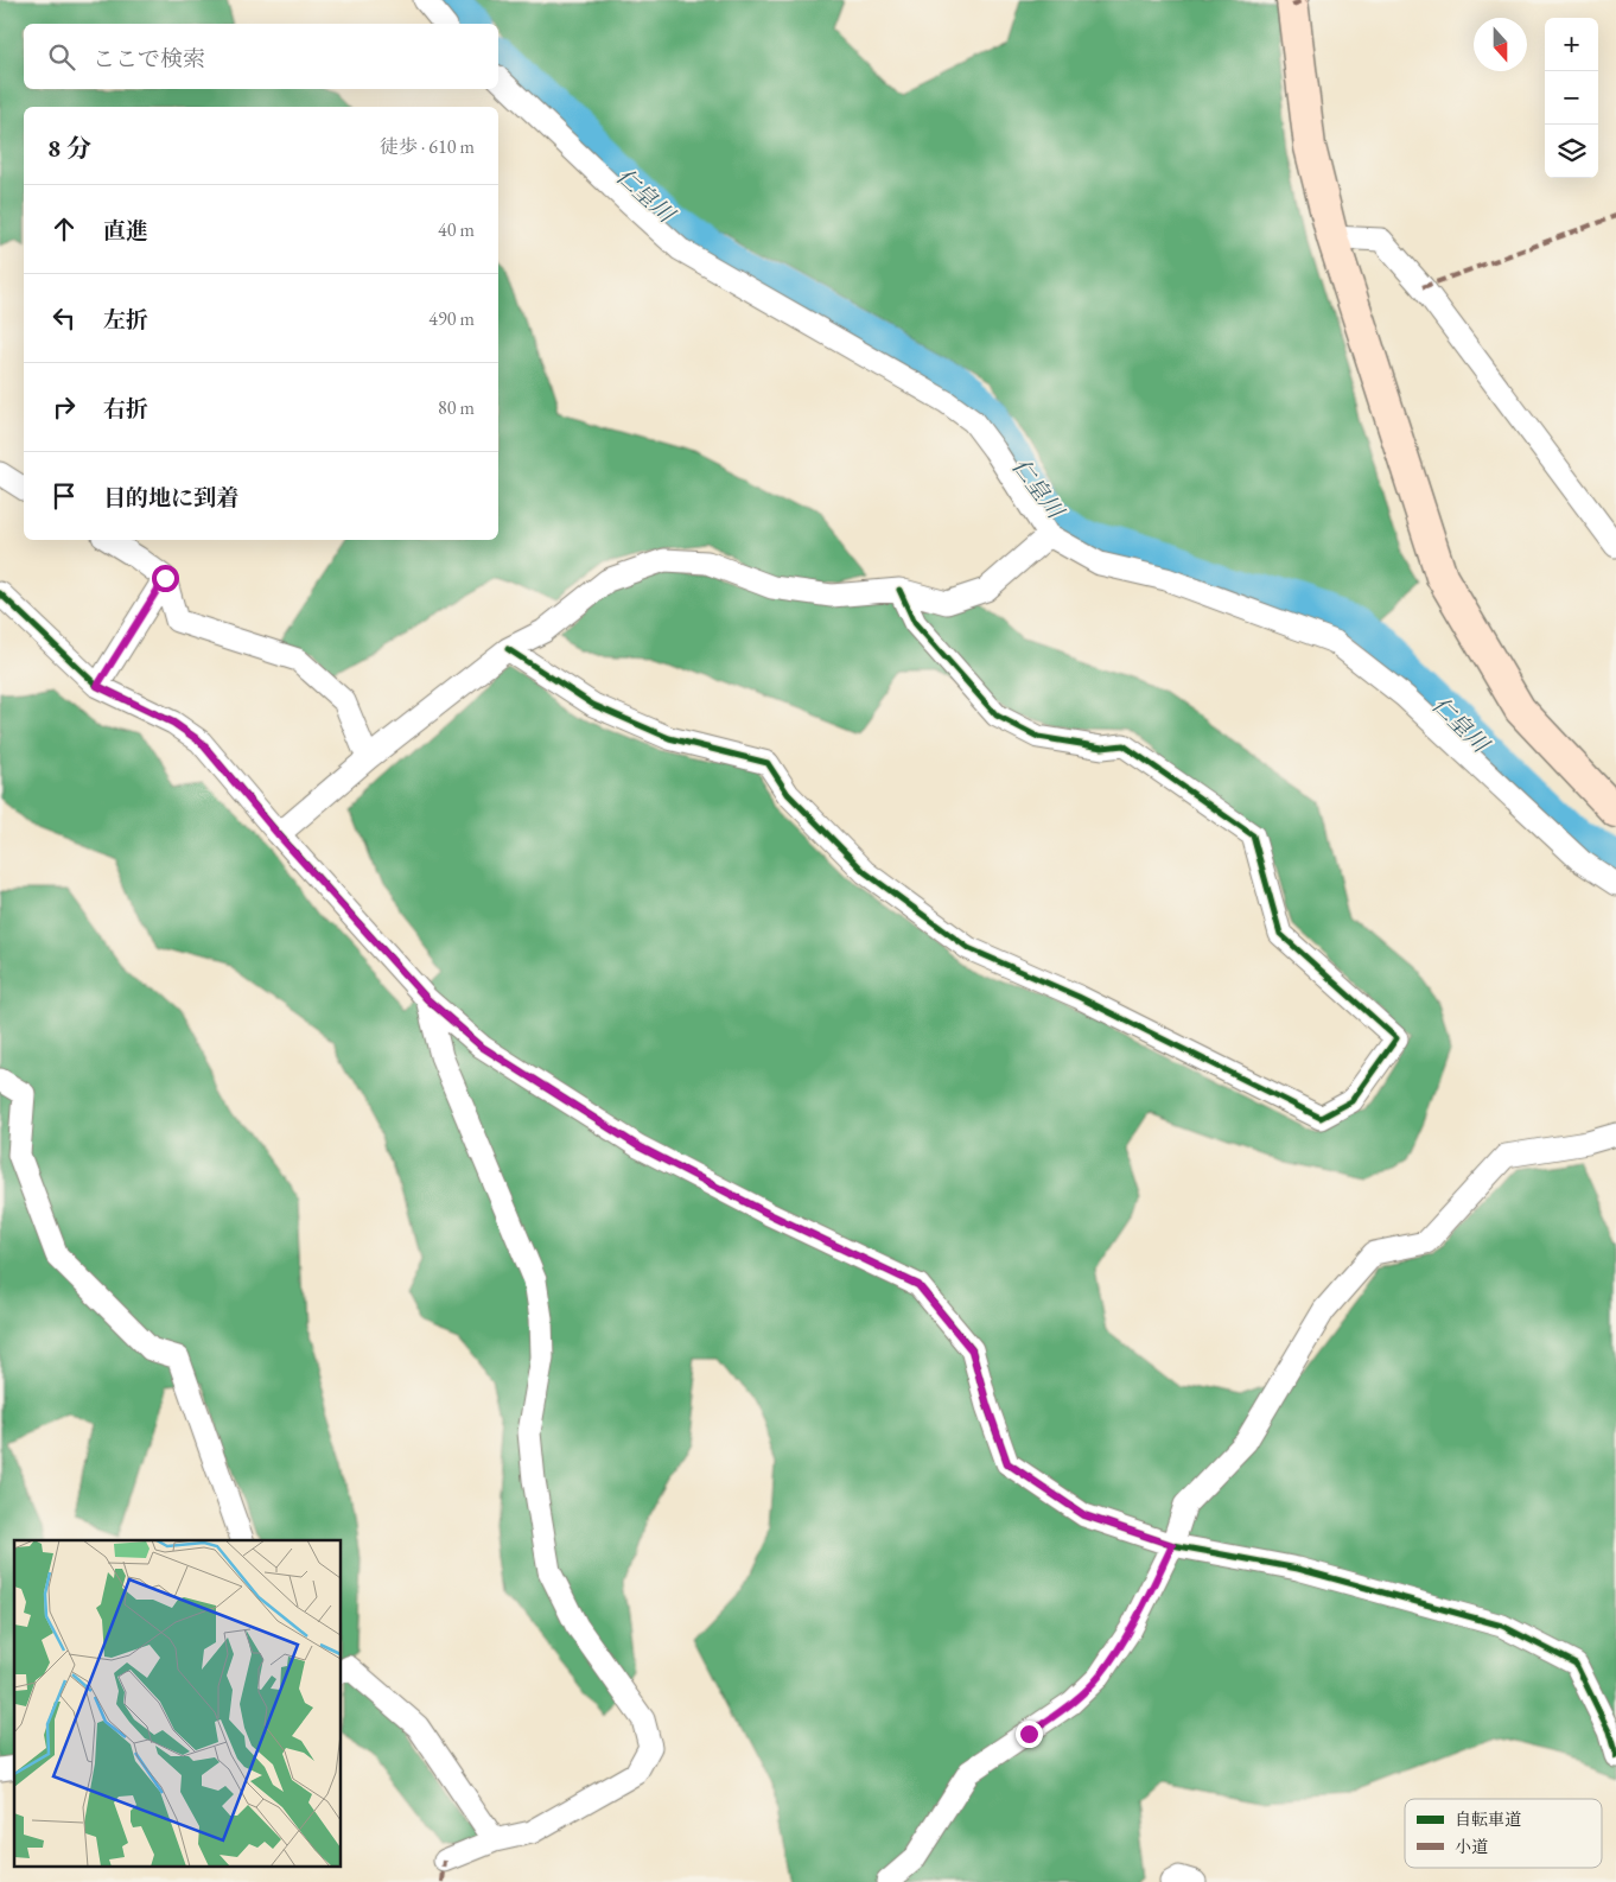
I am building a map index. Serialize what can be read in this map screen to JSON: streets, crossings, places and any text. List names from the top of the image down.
{
  "water": ["仁皇川"],
  "legend": ["自転車道", "小道"],
  "north": "bottom",
  "page": {
    "map_buttons": ["+", "−"],
    "search": "ここで検索",
    "heading": ["8 分", "徒歩 · 610 m"],
    "list": [
      ["直進", "40 m"],
      ["左折", "490 m"],
      ["右折", "80 m"],
      "目的地に到着"
    ]
  }
}
